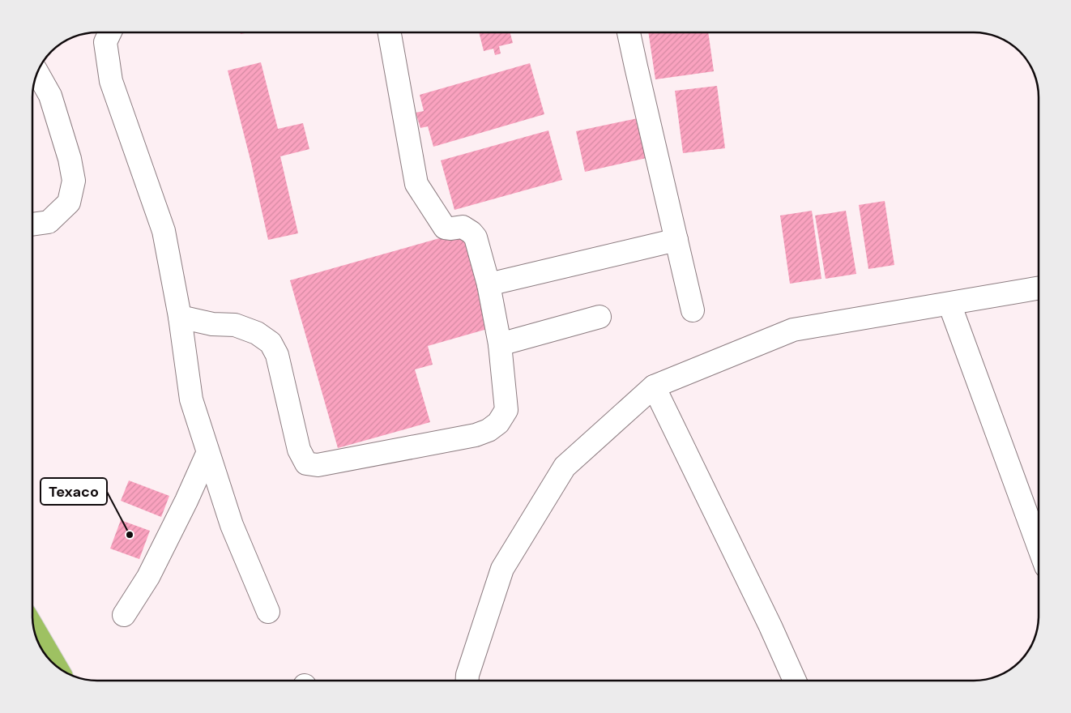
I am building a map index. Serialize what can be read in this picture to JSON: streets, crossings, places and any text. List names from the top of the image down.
{
  "places": ["Texaco"]
}
